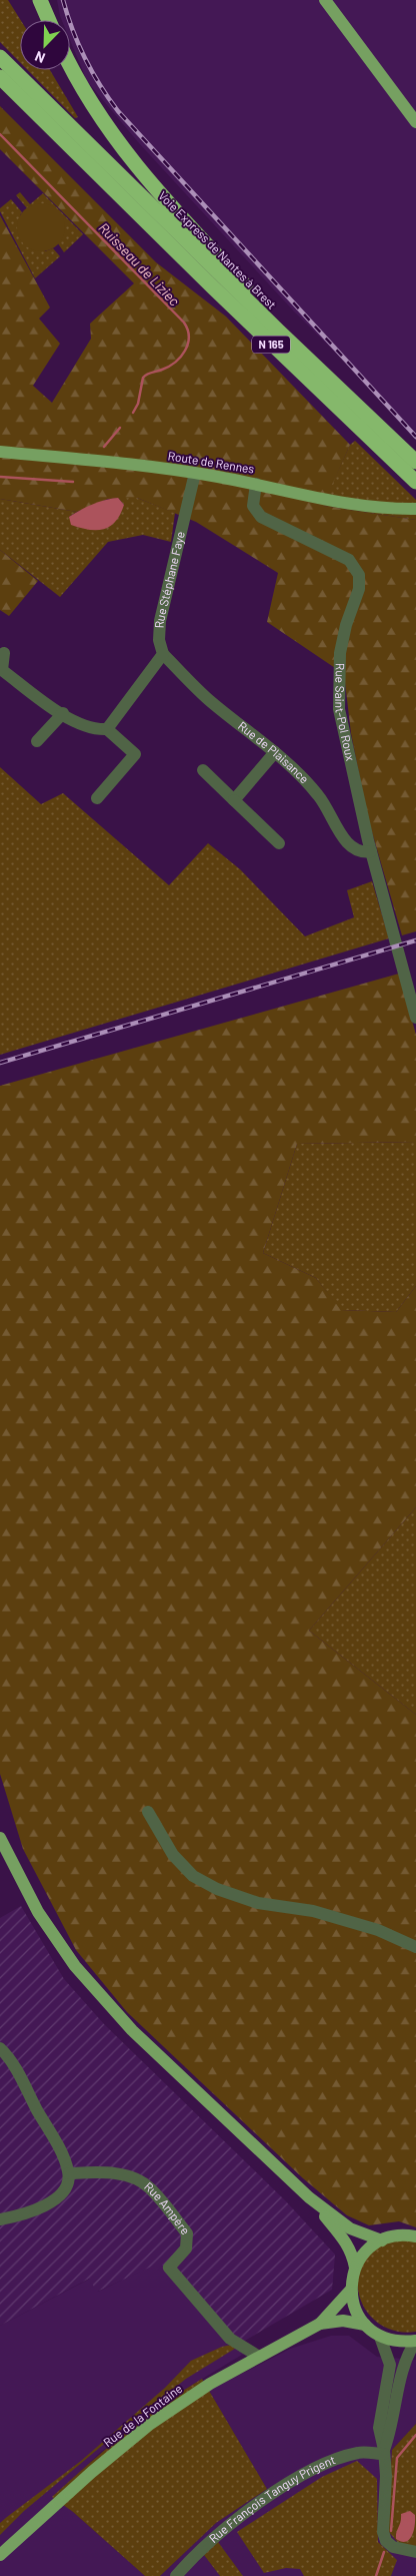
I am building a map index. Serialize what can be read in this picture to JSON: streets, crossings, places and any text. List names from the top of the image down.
{
  "streets": {
    "highway": ["Voie Express de Nantes à Brest", "N 165"],
    "main road": ["Route de Rennes", "Rue de la Fontaine"],
    "street": [
      "Rue Stéphane Faye",
      "Rue Saint-Pol Roux",
      "Rue de Plaisance",
      "Rue Ampère",
      "Rue François Tanguy Prigent"
    ]
  },
  "crossings": [
    ["Route de Rennes", "Rue Stéphane Faye"],
    ["Route de Rennes", "Rue Saint-Pol Roux"],
    ["Rue Stéphane Faye", "Rue de Plaisance"],
    ["Rue Saint-Pol Roux", "Rue de Plaisance"],
    ["Rue Ampère", "Rue de la Fontaine"]
  ],
  "water": ["Ruisseau de Liziec"],
  "north": "bottom left"
}
